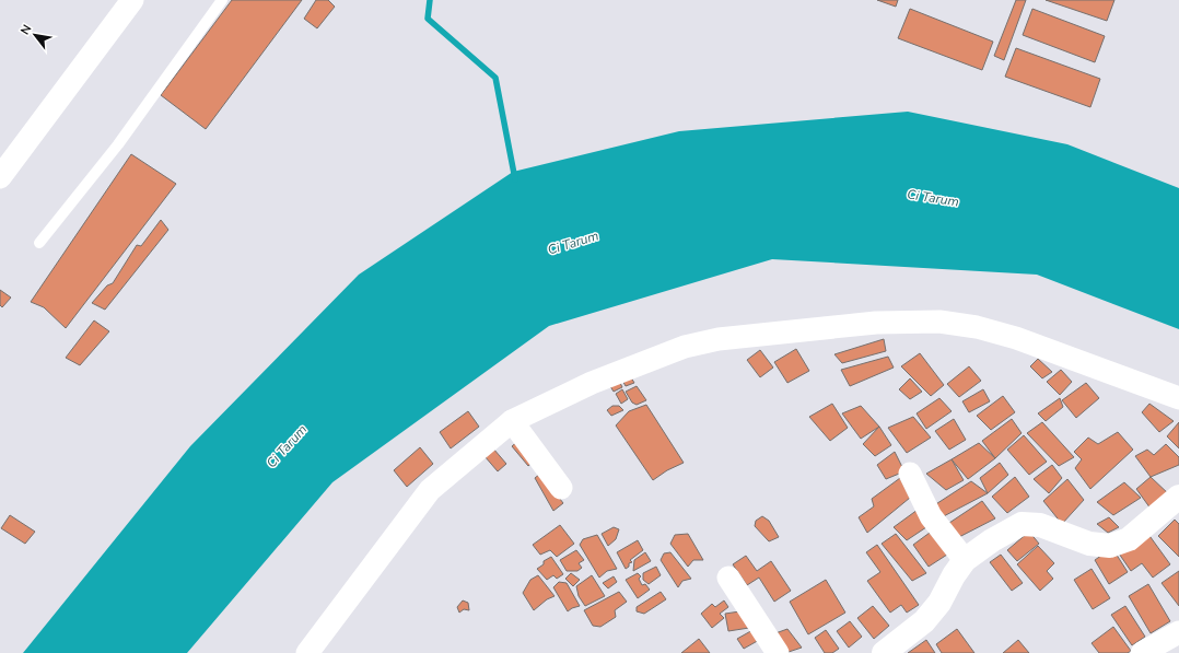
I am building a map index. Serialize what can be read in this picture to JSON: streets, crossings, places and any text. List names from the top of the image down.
{
  "water": ["Ci Tarum"],
  "north": "top left"
}
